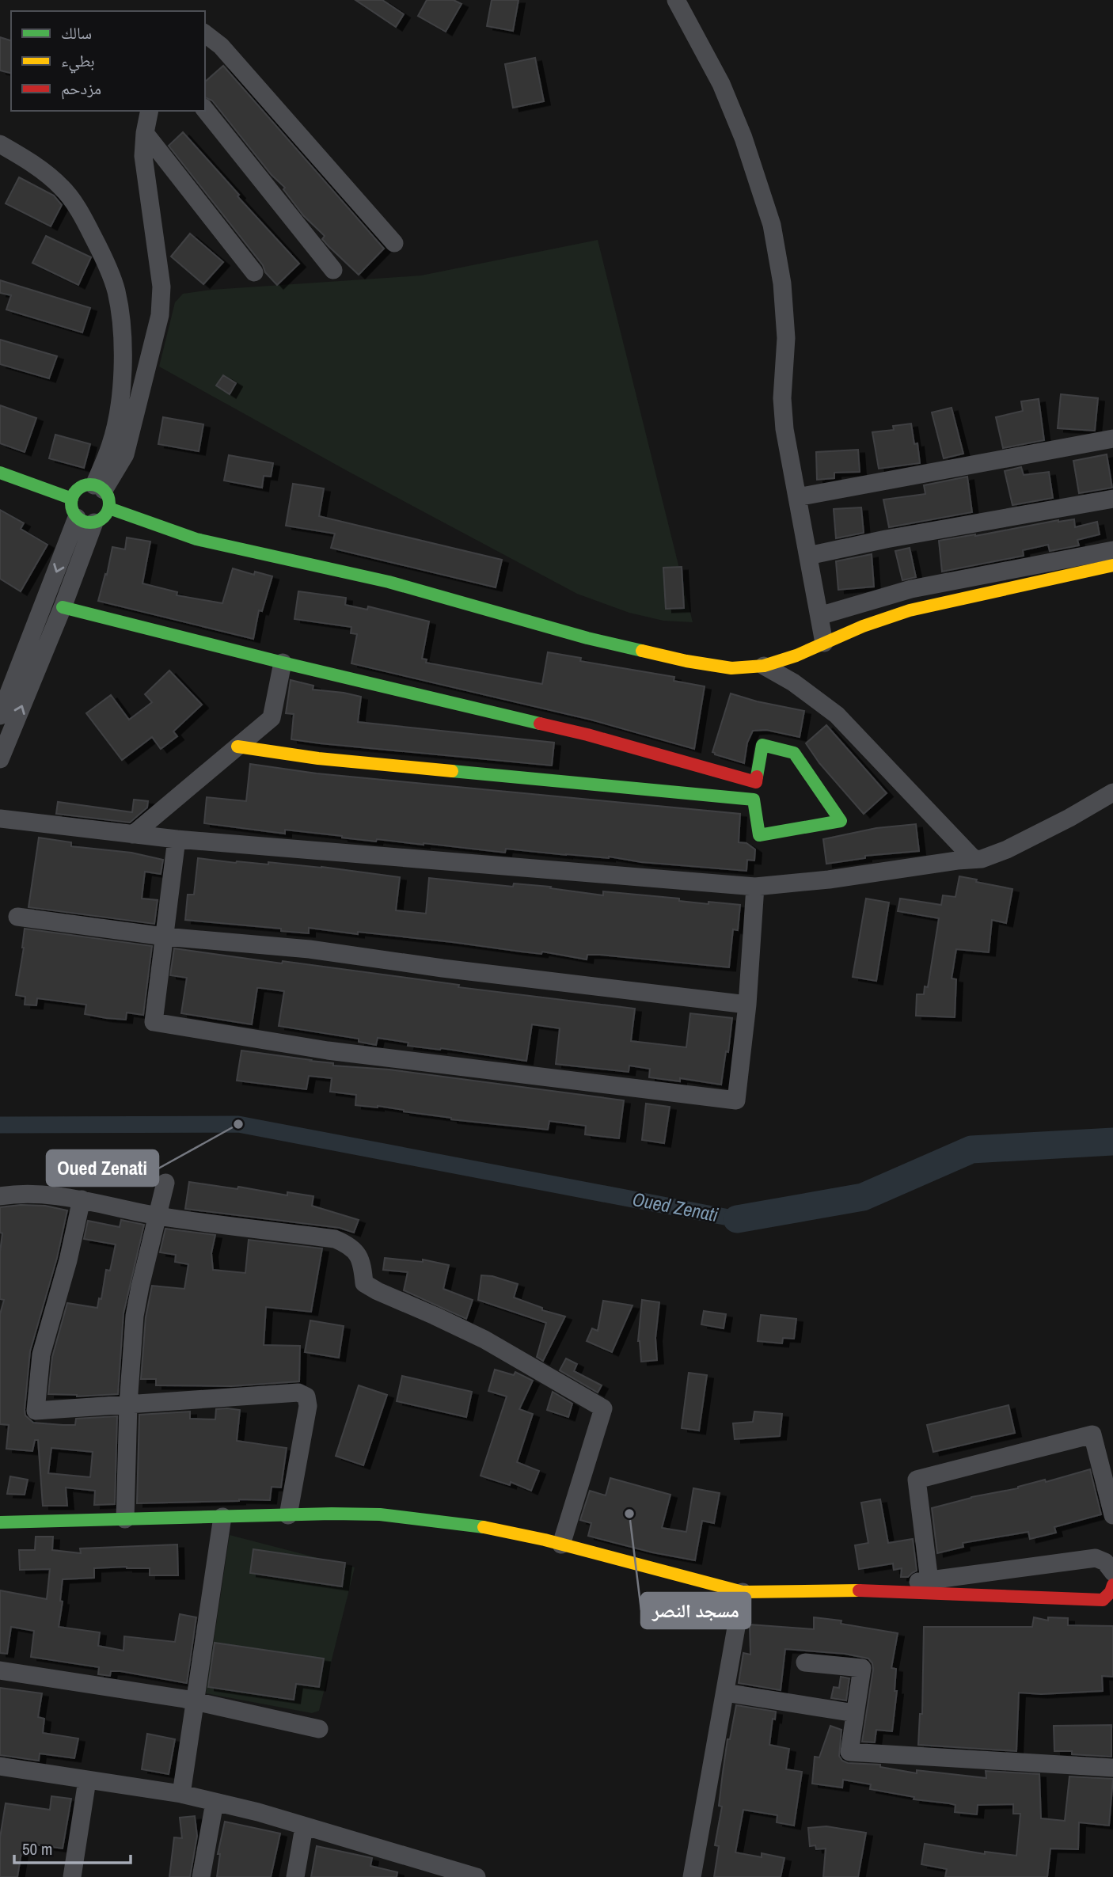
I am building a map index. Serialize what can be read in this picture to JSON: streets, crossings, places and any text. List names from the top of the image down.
{
  "water": ["Oued Zenati"],
  "places": ["Oued Zenati", "مسجد النصر"],
  "legend": ["سالك", "بطيء", "مزدحم"],
  "scale_bar": "50 m"
}
